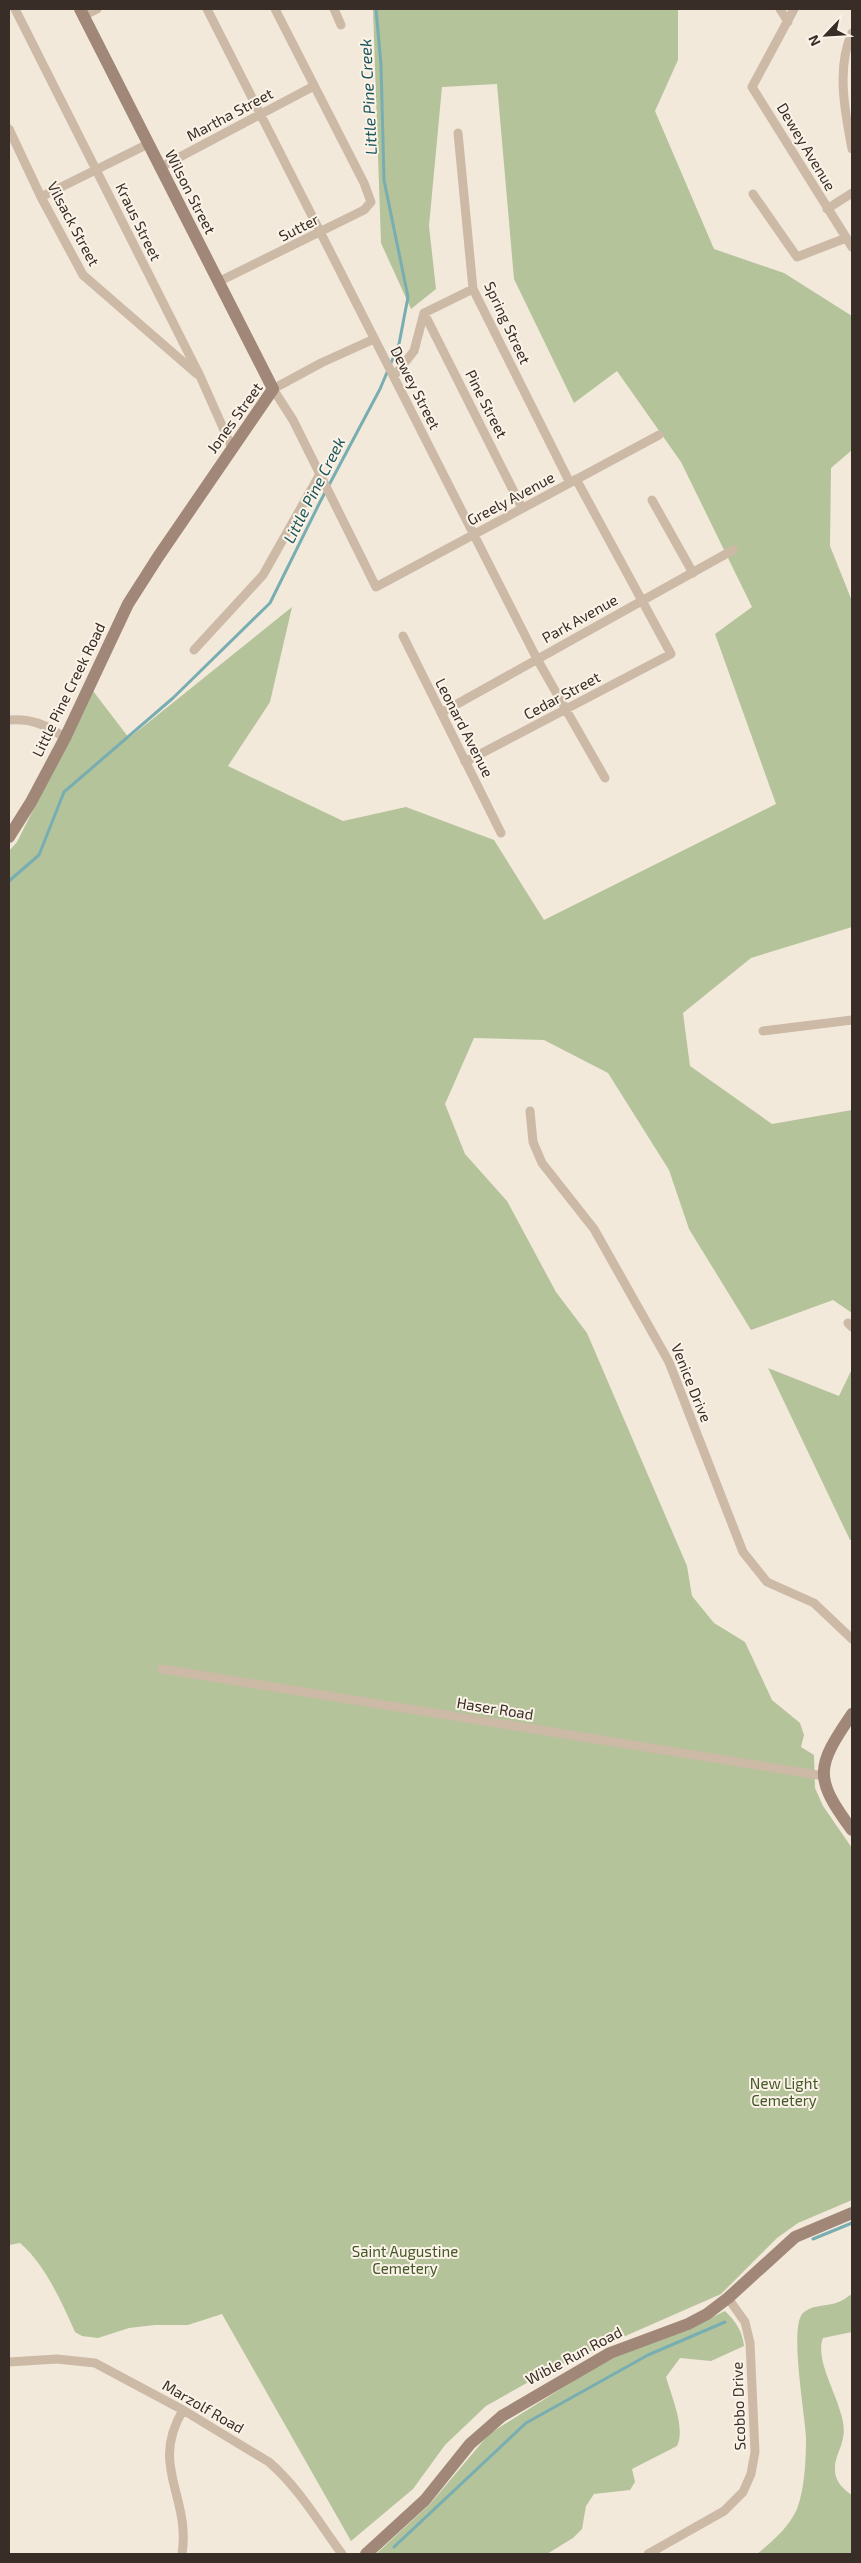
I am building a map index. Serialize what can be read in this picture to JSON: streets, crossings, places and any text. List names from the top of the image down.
{
  "streets": {
    "street": [
      "Martha Street",
      "Dewey Avenue",
      "Wilson Street",
      "Kraus Street",
      "Vilsack Street",
      "Sutter",
      "Spring Street",
      "Dewey Street",
      "Pine Street",
      "Jones Street",
      "Greely Avenue",
      "Park Avenue",
      "Little Pine Creek Road",
      "Cedar Street",
      "Leonard Avenue",
      "Venice Drive",
      "Haser Road",
      "Wible Run Road",
      "Scobbo Drive",
      "Marzolf Road"
    ]
  },
  "crossings": [
    ["Martha Street", "Wilson Street"],
    ["Martha Street", "Sutter"],
    ["Martha Street", "Dewey Street"],
    ["Wilson Street", "Sutter"],
    ["Wilson Street", "Jones Street"],
    ["Kraus Street", "Vilsack Street"],
    ["Kraus Street", "Jones Street"],
    ["Sutter", "Dewey Street"],
    ["Spring Street", "Greely Avenue"],
    ["Spring Street", "Park Avenue"],
    ["Spring Street", "Cedar Street"],
    ["Dewey Street", "Jones Street"],
    ["Dewey Street", "Greely Avenue"],
    ["Dewey Street", "Park Avenue"],
    ["Dewey Street", "Cedar Street"],
    ["Pine Street", "Greely Avenue"],
    ["Jones Street", "Little Pine Creek Road"],
    ["Park Avenue", "Leonard Avenue"],
    ["Cedar Street", "Leonard Avenue"],
    ["Wible Run Road", "Scobbo Drive"]
  ],
  "water": ["Little Pine Creek"],
  "parks": ["New Light Cemetery", "Saint Augustine Cemetery"],
  "north": "bottom left"
}
